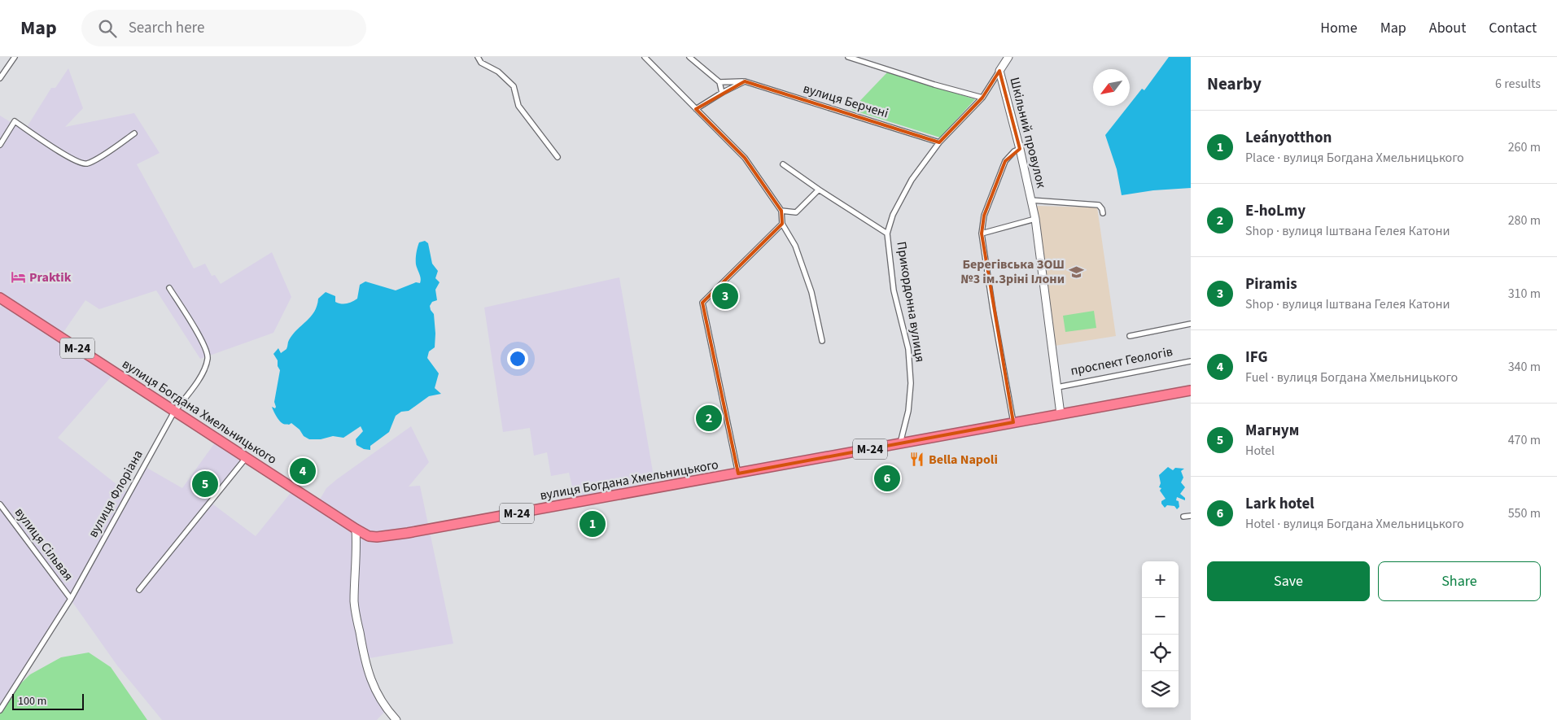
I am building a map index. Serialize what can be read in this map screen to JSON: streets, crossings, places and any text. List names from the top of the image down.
{
  "streets": {
    "highway": ["М-24", "вулиця Богдана Хмельницького"],
    "main road": ["Шкільний провулок", "Прикордонна вулиця"],
    "street": [
      "вулиця Берчені",
      "проспект Геологів",
      "вулиця Флоріана",
      "вулиця Сільвая"
    ]
  },
  "crossings": [
    ["вулиця Берчені", "Прикордонна вулиця"],
    ["Шкільний провулок", "Прикордонна вулиця"],
    ["Шкільний провулок", "М-24"],
    ["Шкільний провулок", "проспект Геологів"],
    ["Шкільний провулок", "вулиця Богдана Хмельницького"],
    ["Прикордонна вулиця", "вулиця Богдана Хмельницького"],
    ["М-24", "вулиця Богдана Хмельницького"],
    ["вулиця Богдана Хмельницького", "вулиця Флоріана"],
    ["вулиця Флоріана", "вулиця Сільвая"]
  ],
  "places": {
    "school or university": ["Берегівська ЗОШ №3 ім.Зріні Ілони"],
    "hotel": ["Praktik"],
    "restaurant": ["Bella Napoli"]
  },
  "scale_bar": "100 m",
  "north": "bottom left",
  "page": {
    "header": "Map",
    "search": "Search here",
    "nav": [
      "Home",
      "Map",
      "About",
      "Contact"
    ],
    "heading": ["Nearby", "6 results"],
    "list": [
      {
        "mark": "1",
        "name": "Leányotthon",
        "note": "Place · вулиця Богдана Хмельницького",
        "value": "260 m"
      },
      {
        "mark": "2",
        "name": "E-hoLmy",
        "note": "Shop · вулиця Іштвана Гелея Катони",
        "value": "280 m"
      },
      {
        "mark": "3",
        "name": "Piramis",
        "note": "Shop · вулиця Іштвана Гелея Катони",
        "value": "310 m"
      },
      {
        "mark": "4",
        "name": "IFG",
        "note": "Fuel · вулиця Богдана Хмельницького",
        "value": "340 m"
      },
      {
        "mark": "5",
        "name": "Магнум",
        "note": "Hotel",
        "value": "470 m"
      },
      {
        "mark": "6",
        "name": "Lark hotel",
        "note": "Hotel · вулиця Богдана Хмельницького",
        "value": "550 m"
      }
    ],
    "pins": [
      "3",
      "2",
      "4",
      "6",
      "5",
      "1"
    ],
    "buttons": ["Save", "Share"],
    "map_buttons": ["+", "−"],
    "scale": "100 m"
  }
}
